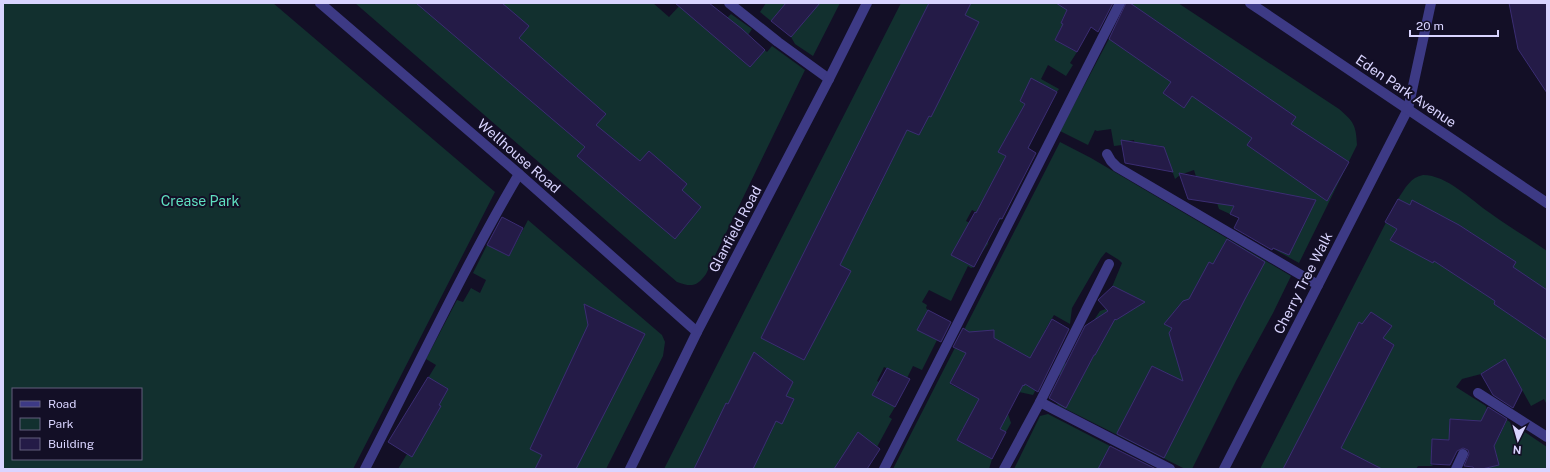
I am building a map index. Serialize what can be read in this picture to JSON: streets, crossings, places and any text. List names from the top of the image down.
{
  "streets": {
    "street": [
      "Eden Park Avenue",
      "Wellhouse Road",
      "Glanfield Road",
      "Cherry Tree Walk"
    ]
  },
  "crossings": [
    ["Eden Park Avenue", "Cherry Tree Walk"],
    ["Wellhouse Road", "Glanfield Road"]
  ],
  "parks": ["Crease Park"],
  "legend": ["Road", "Park", "Building"],
  "scale_bar": "20 m",
  "north": "bottom"
}
